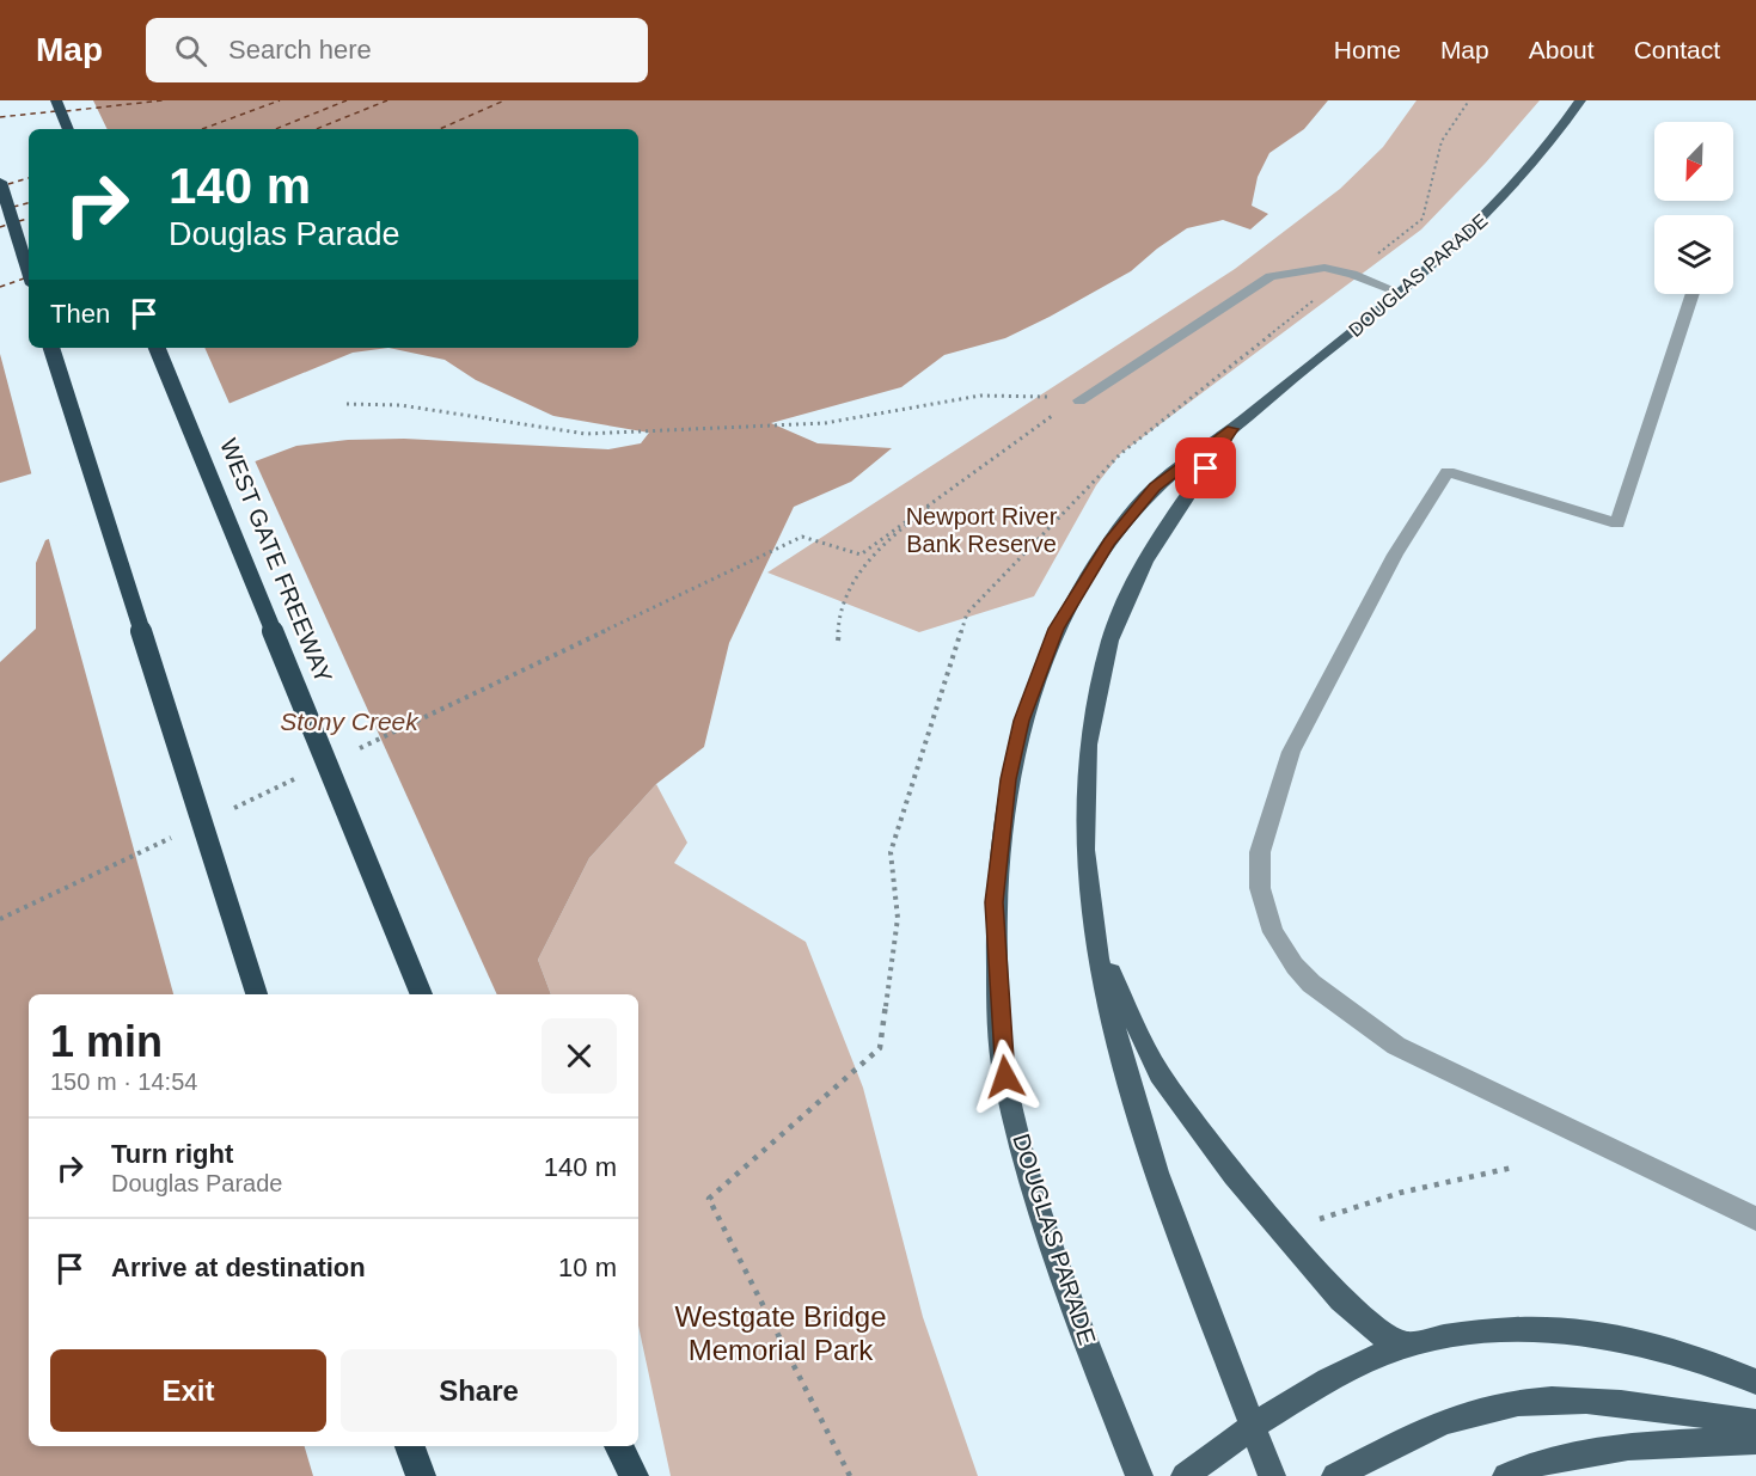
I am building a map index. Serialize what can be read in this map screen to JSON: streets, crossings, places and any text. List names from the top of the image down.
{
  "streets": {
    "highway": ["WEST GATE FREEWAY"],
    "main road": ["DOUGLAS PARADE"]
  },
  "water": ["Stony Creek"],
  "parks": ["Newport River Bank Reserve", "Westgate Bridge Memorial Park"],
  "north": "bottom left",
  "page": {
    "header": "Map",
    "search": "Search here",
    "nav": [
      "Home",
      "Map",
      "About",
      "Contact"
    ],
    "turn": ["140 m", "Douglas Parade"],
    "then": "Then",
    "heading": ["1 min", "150 m · 14:54"],
    "list": [
      {
        "name": "Turn right",
        "note": "Douglas Parade",
        "value": "140 m"
      },
      {
        "name": "Arrive at destination",
        "value": "10 m"
      }
    ],
    "buttons": ["Exit", "Share"]
  }
}
